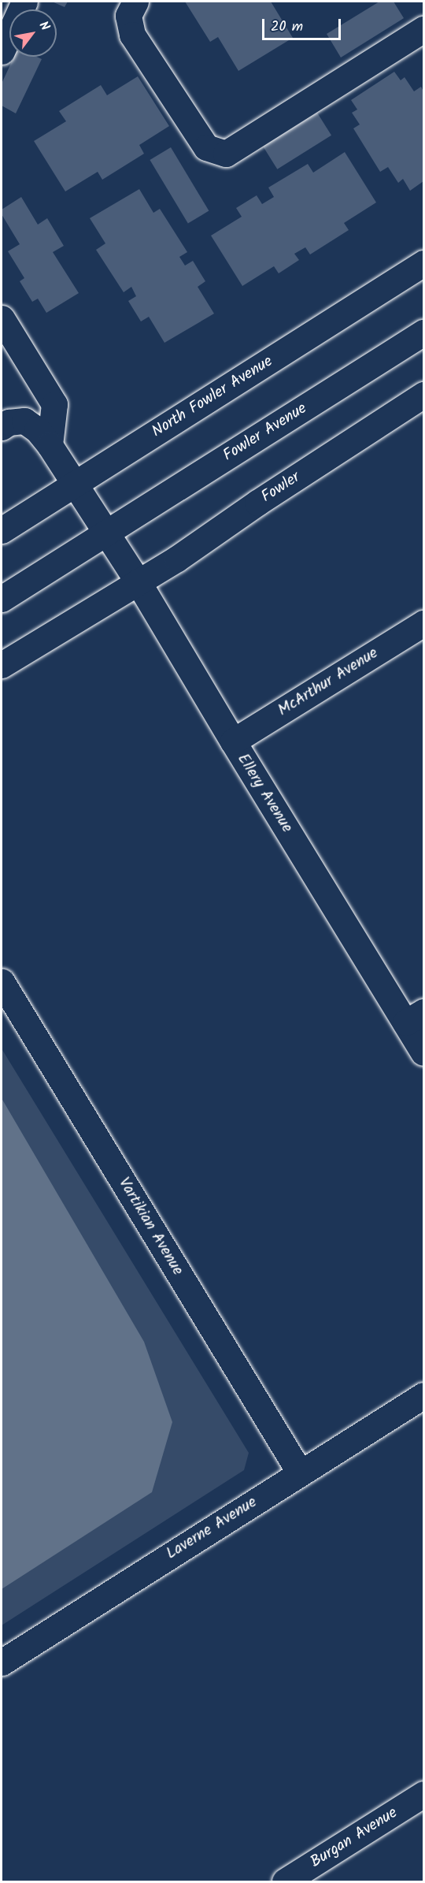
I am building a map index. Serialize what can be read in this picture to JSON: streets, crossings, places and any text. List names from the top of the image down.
{
  "streets": {
    "street": [
      "North Fowler Avenue",
      "Fowler Avenue",
      "Fowler",
      "McArthur Avenue",
      "Ellery Avenue",
      "Vartikian Avenue",
      "Laverne Avenue",
      "Burgan Avenue"
    ]
  },
  "crossings": [
    ["North Fowler Avenue", "Ellery Avenue"],
    ["Fowler Avenue", "Ellery Avenue"],
    ["Fowler", "Ellery Avenue"],
    ["McArthur Avenue", "Ellery Avenue"],
    ["Vartikian Avenue", "Laverne Avenue"]
  ],
  "scale_bar": "20 m",
  "north": "top right"
}
